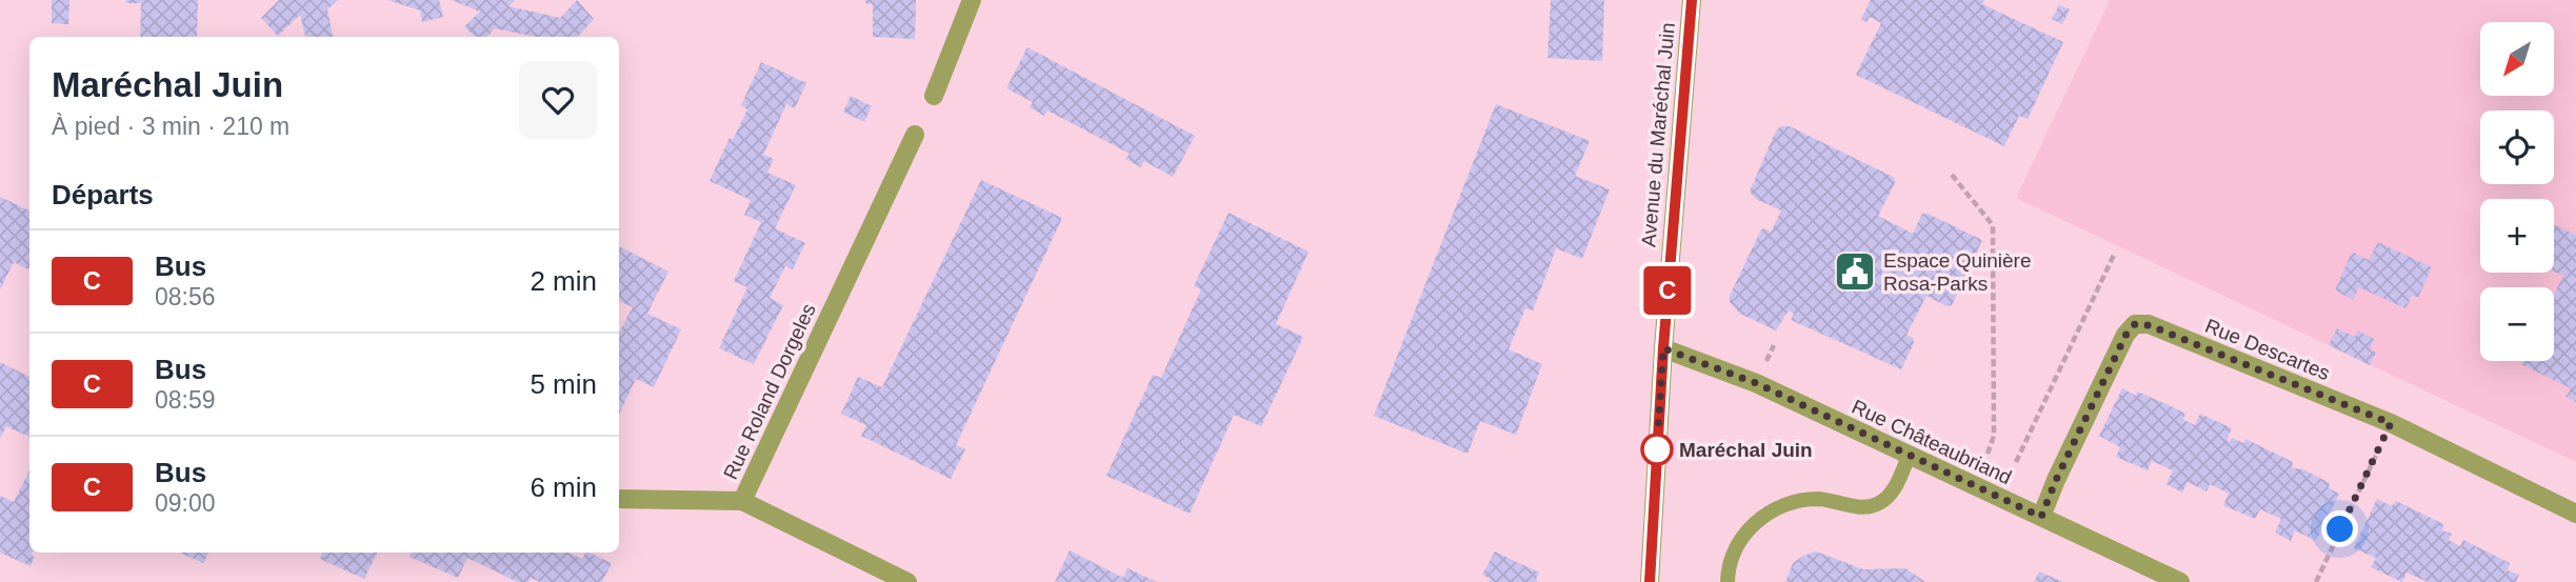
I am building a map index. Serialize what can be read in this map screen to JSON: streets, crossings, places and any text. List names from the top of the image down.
{
  "streets": {
    "street": [
      "Avenue du Maréchal Juin",
      "Rue Descartes",
      "Rue Roland Dorgeles",
      "Rue Châteaubriand"
    ]
  },
  "crossings": [
    ["Avenue du Maréchal Juin", "Rue Châteaubriand"],
    ["Rue Descartes", "Rue Châteaubriand"]
  ],
  "places": {
    "public building": ["Espace Quinière Rosa-Parks"],
    "other": ["Maréchal Juin"]
  },
  "lines": ["bus line C"],
  "north": "bottom left",
  "page": {
    "on_map": "C",
    "map_buttons": ["+", "−"],
    "heading": [
      ["Maréchal Juin", "À pied · 3 min · 210 m"],
      "Départs"
    ],
    "list": [
      {
        "mark": "C",
        "name": "Bus",
        "note": "08:56",
        "value": "2 min"
      },
      {
        "mark": "C",
        "name": "Bus",
        "note": "08:59",
        "value": "5 min"
      },
      {
        "mark": "C",
        "name": "Bus",
        "note": "09:00",
        "value": "6 min"
      }
    ]
  }
}
